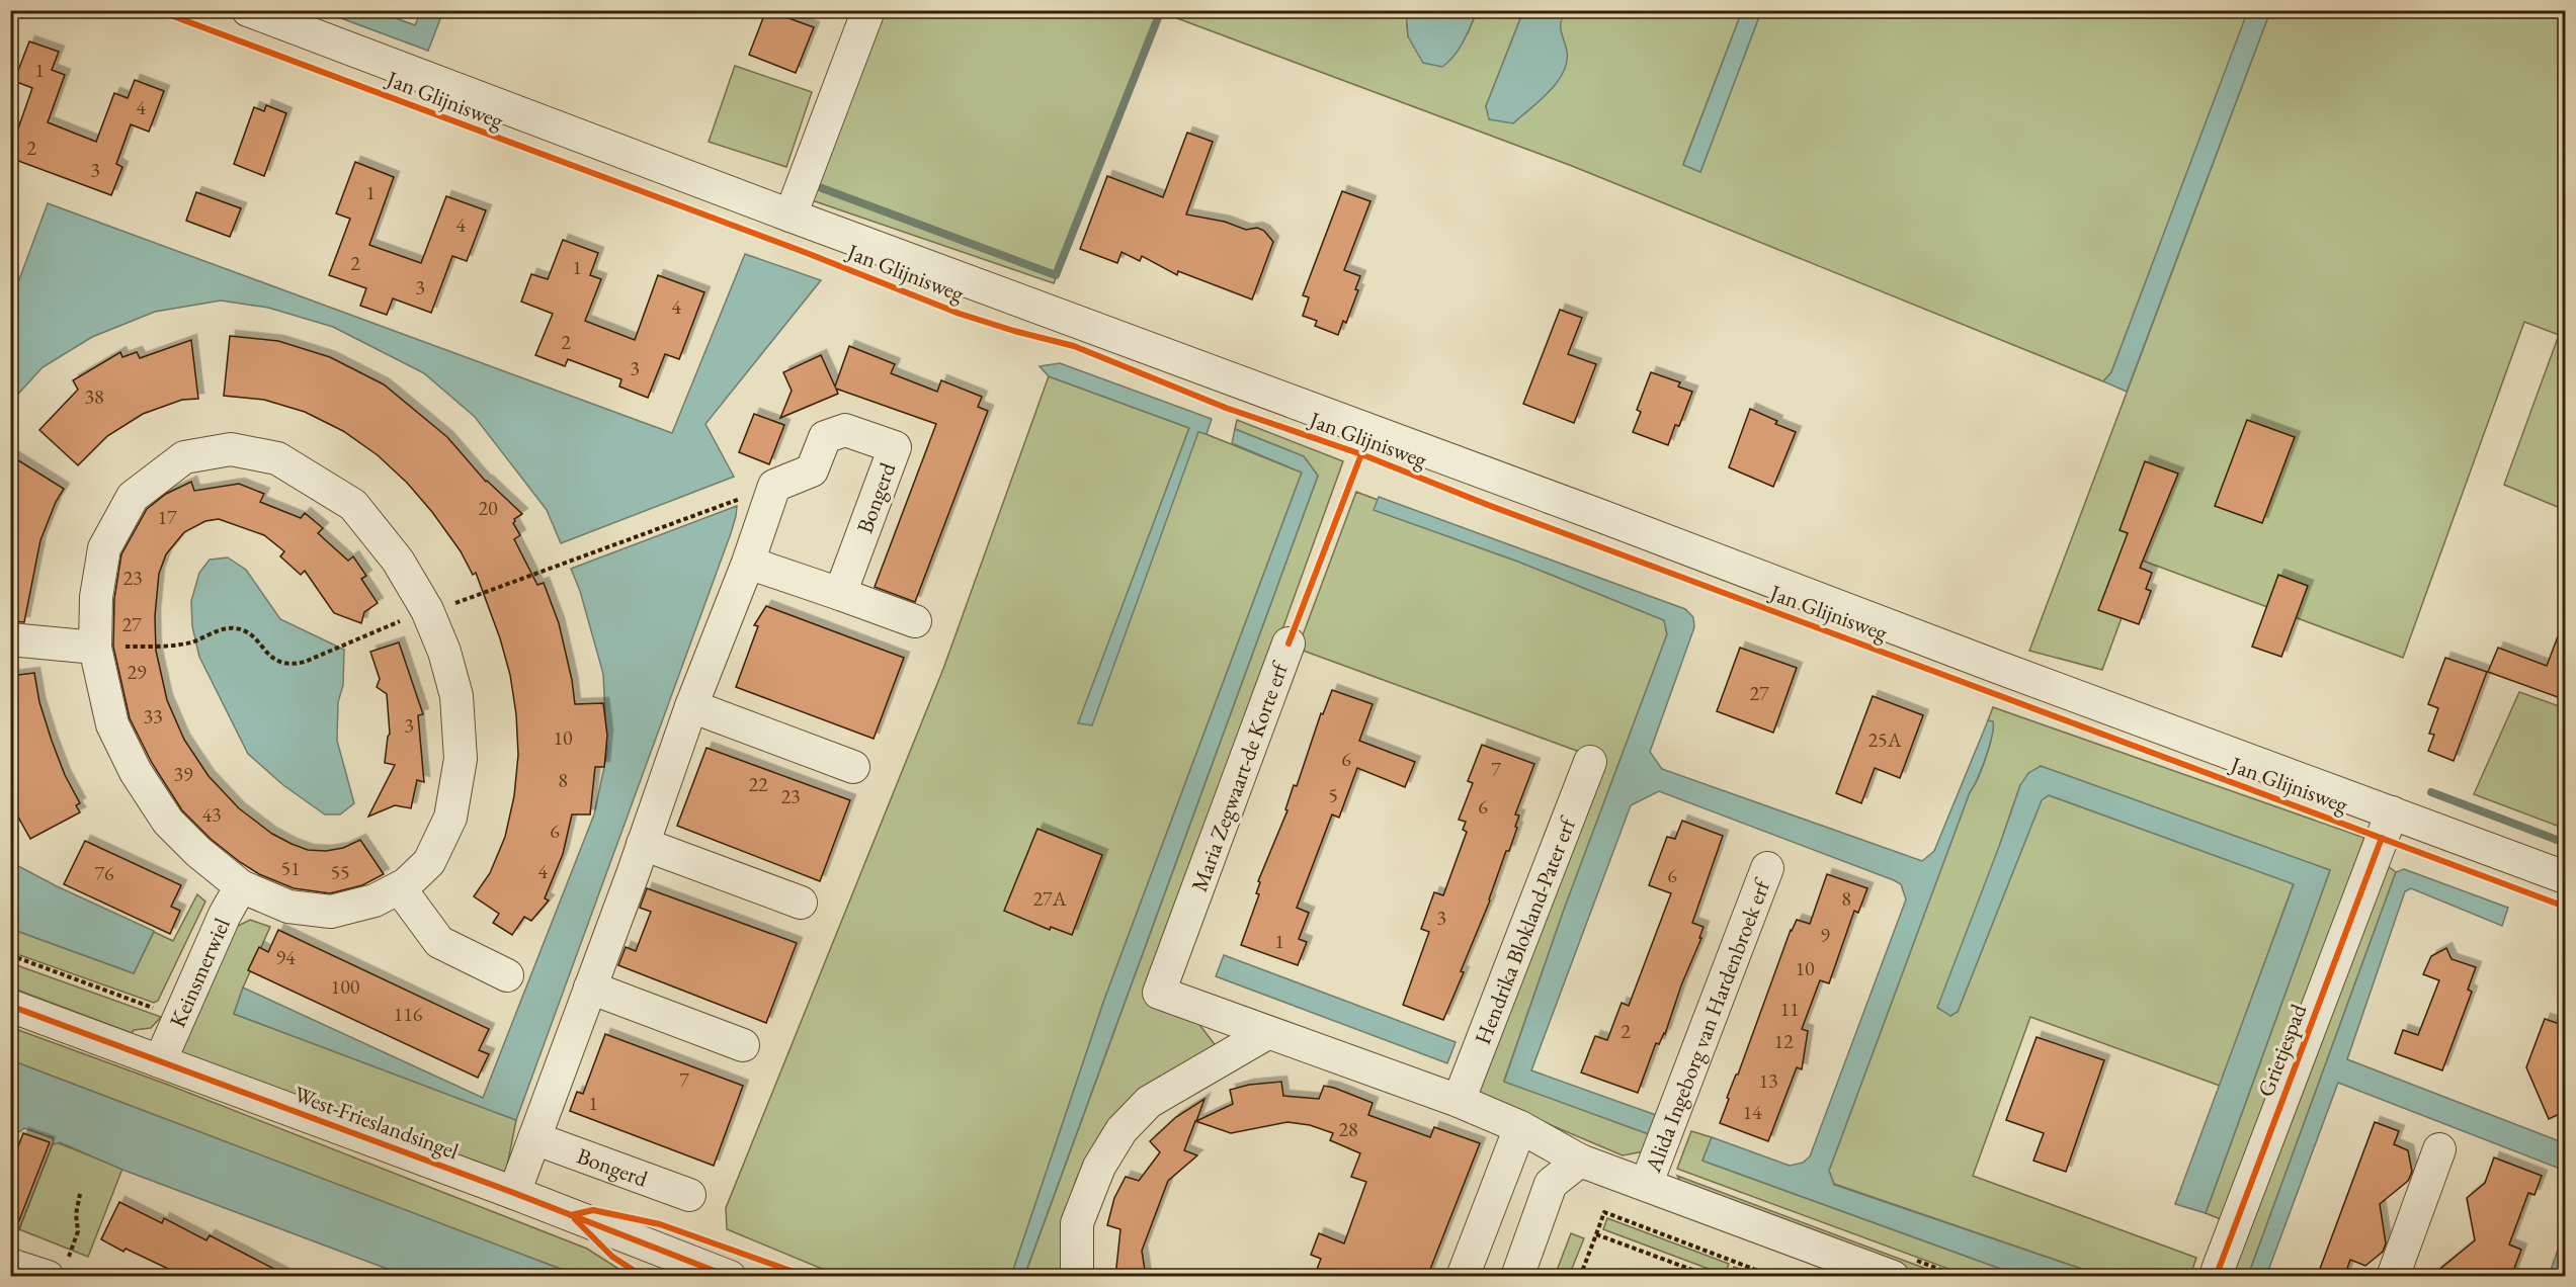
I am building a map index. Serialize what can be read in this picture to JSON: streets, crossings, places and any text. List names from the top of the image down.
{
  "streets": {
    "street": [
      "Jan Glijnisweg",
      "Bongerd",
      "Maria Zegwaart-de Korte erf",
      "Hendrika Blokland-Pater erf",
      "Keinsmerwiel",
      "Alida Ingeborg van Hardenbroek erf",
      "Grietjespad",
      "West-Frieslandsingel"
    ]
  },
  "crossings": [
    ["Jan Glijnisweg", "Grietjespad"],
    ["Keinsmerwiel", "West-Frieslandsingel"]
  ],
  "house_numbers": [
    "1",
    "4",
    "2",
    "3",
    "1",
    "4",
    "2",
    "1",
    "3",
    "4",
    "2",
    "3",
    "38",
    "20",
    "17",
    "23",
    "27",
    "29",
    "27",
    "33",
    "3",
    "10",
    "25A",
    "6",
    "7",
    "39",
    "8",
    "22",
    "5",
    "23",
    "6",
    "43",
    "6",
    "51",
    "4",
    "55",
    "76",
    "6",
    "27A",
    "8",
    "3",
    "9",
    "1",
    "94",
    "10",
    "100",
    "11",
    "116",
    "2",
    "12",
    "7",
    "13",
    "1",
    "14",
    "28"
  ]
}
